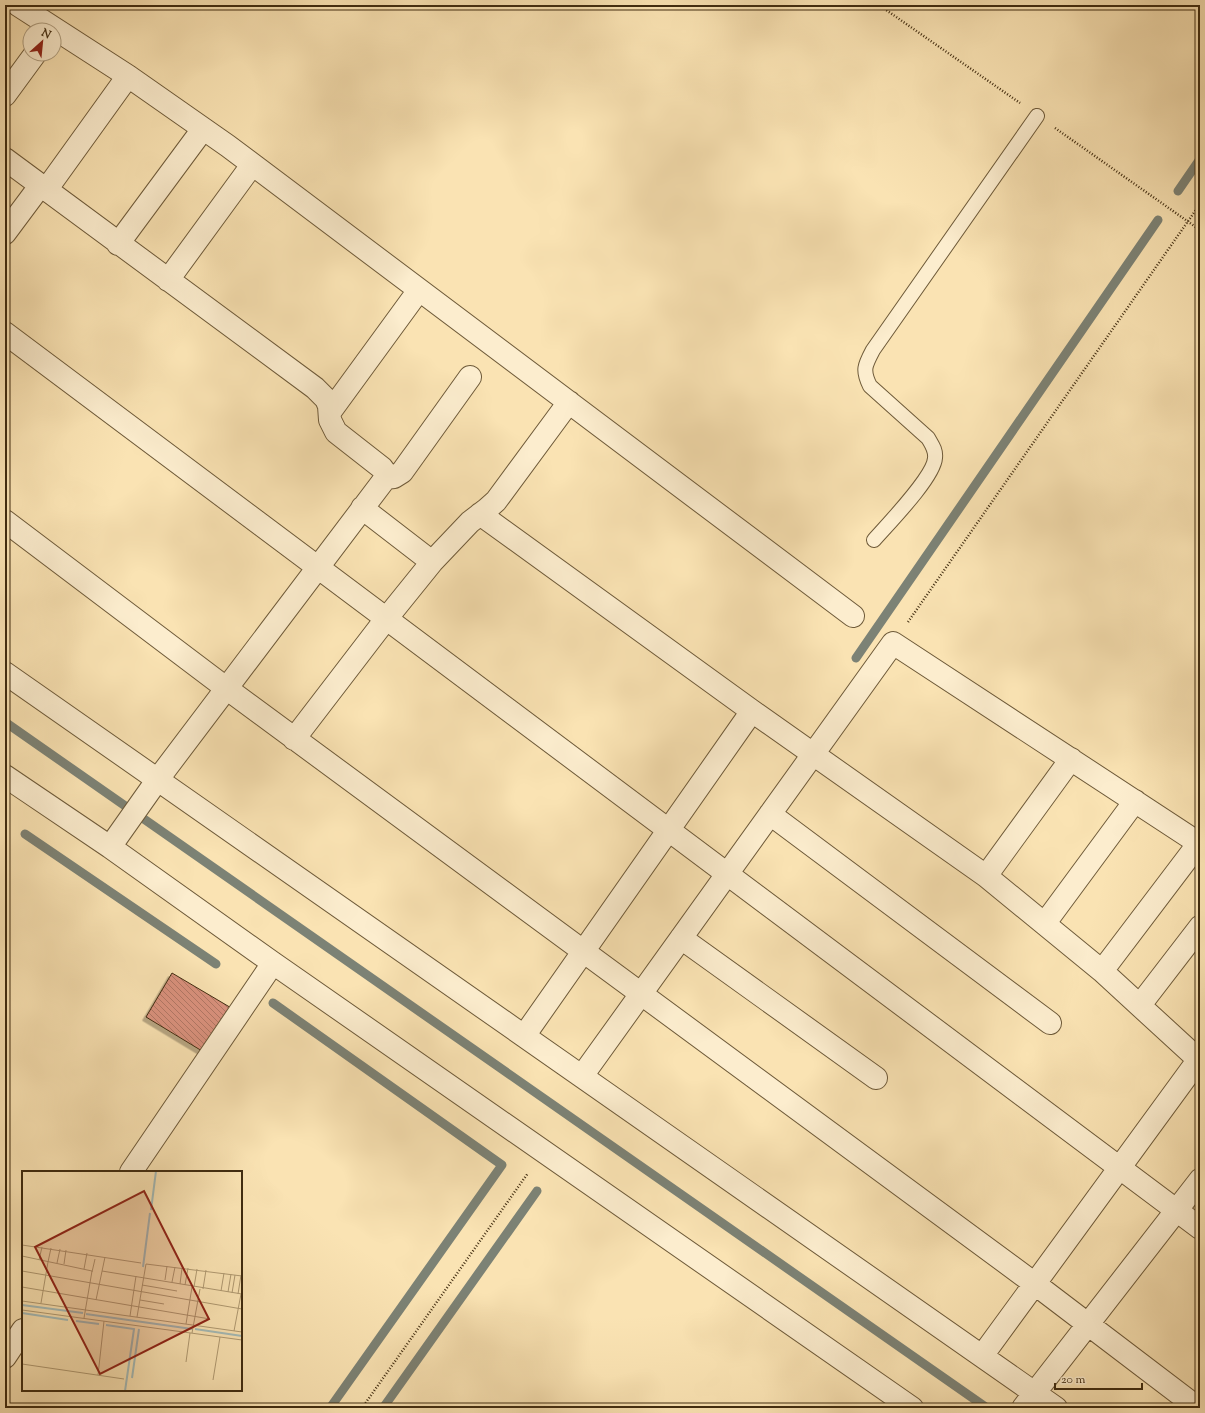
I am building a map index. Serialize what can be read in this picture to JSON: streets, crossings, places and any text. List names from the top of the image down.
{
  "scale_bar": "20 m",
  "north": "top right"
}
